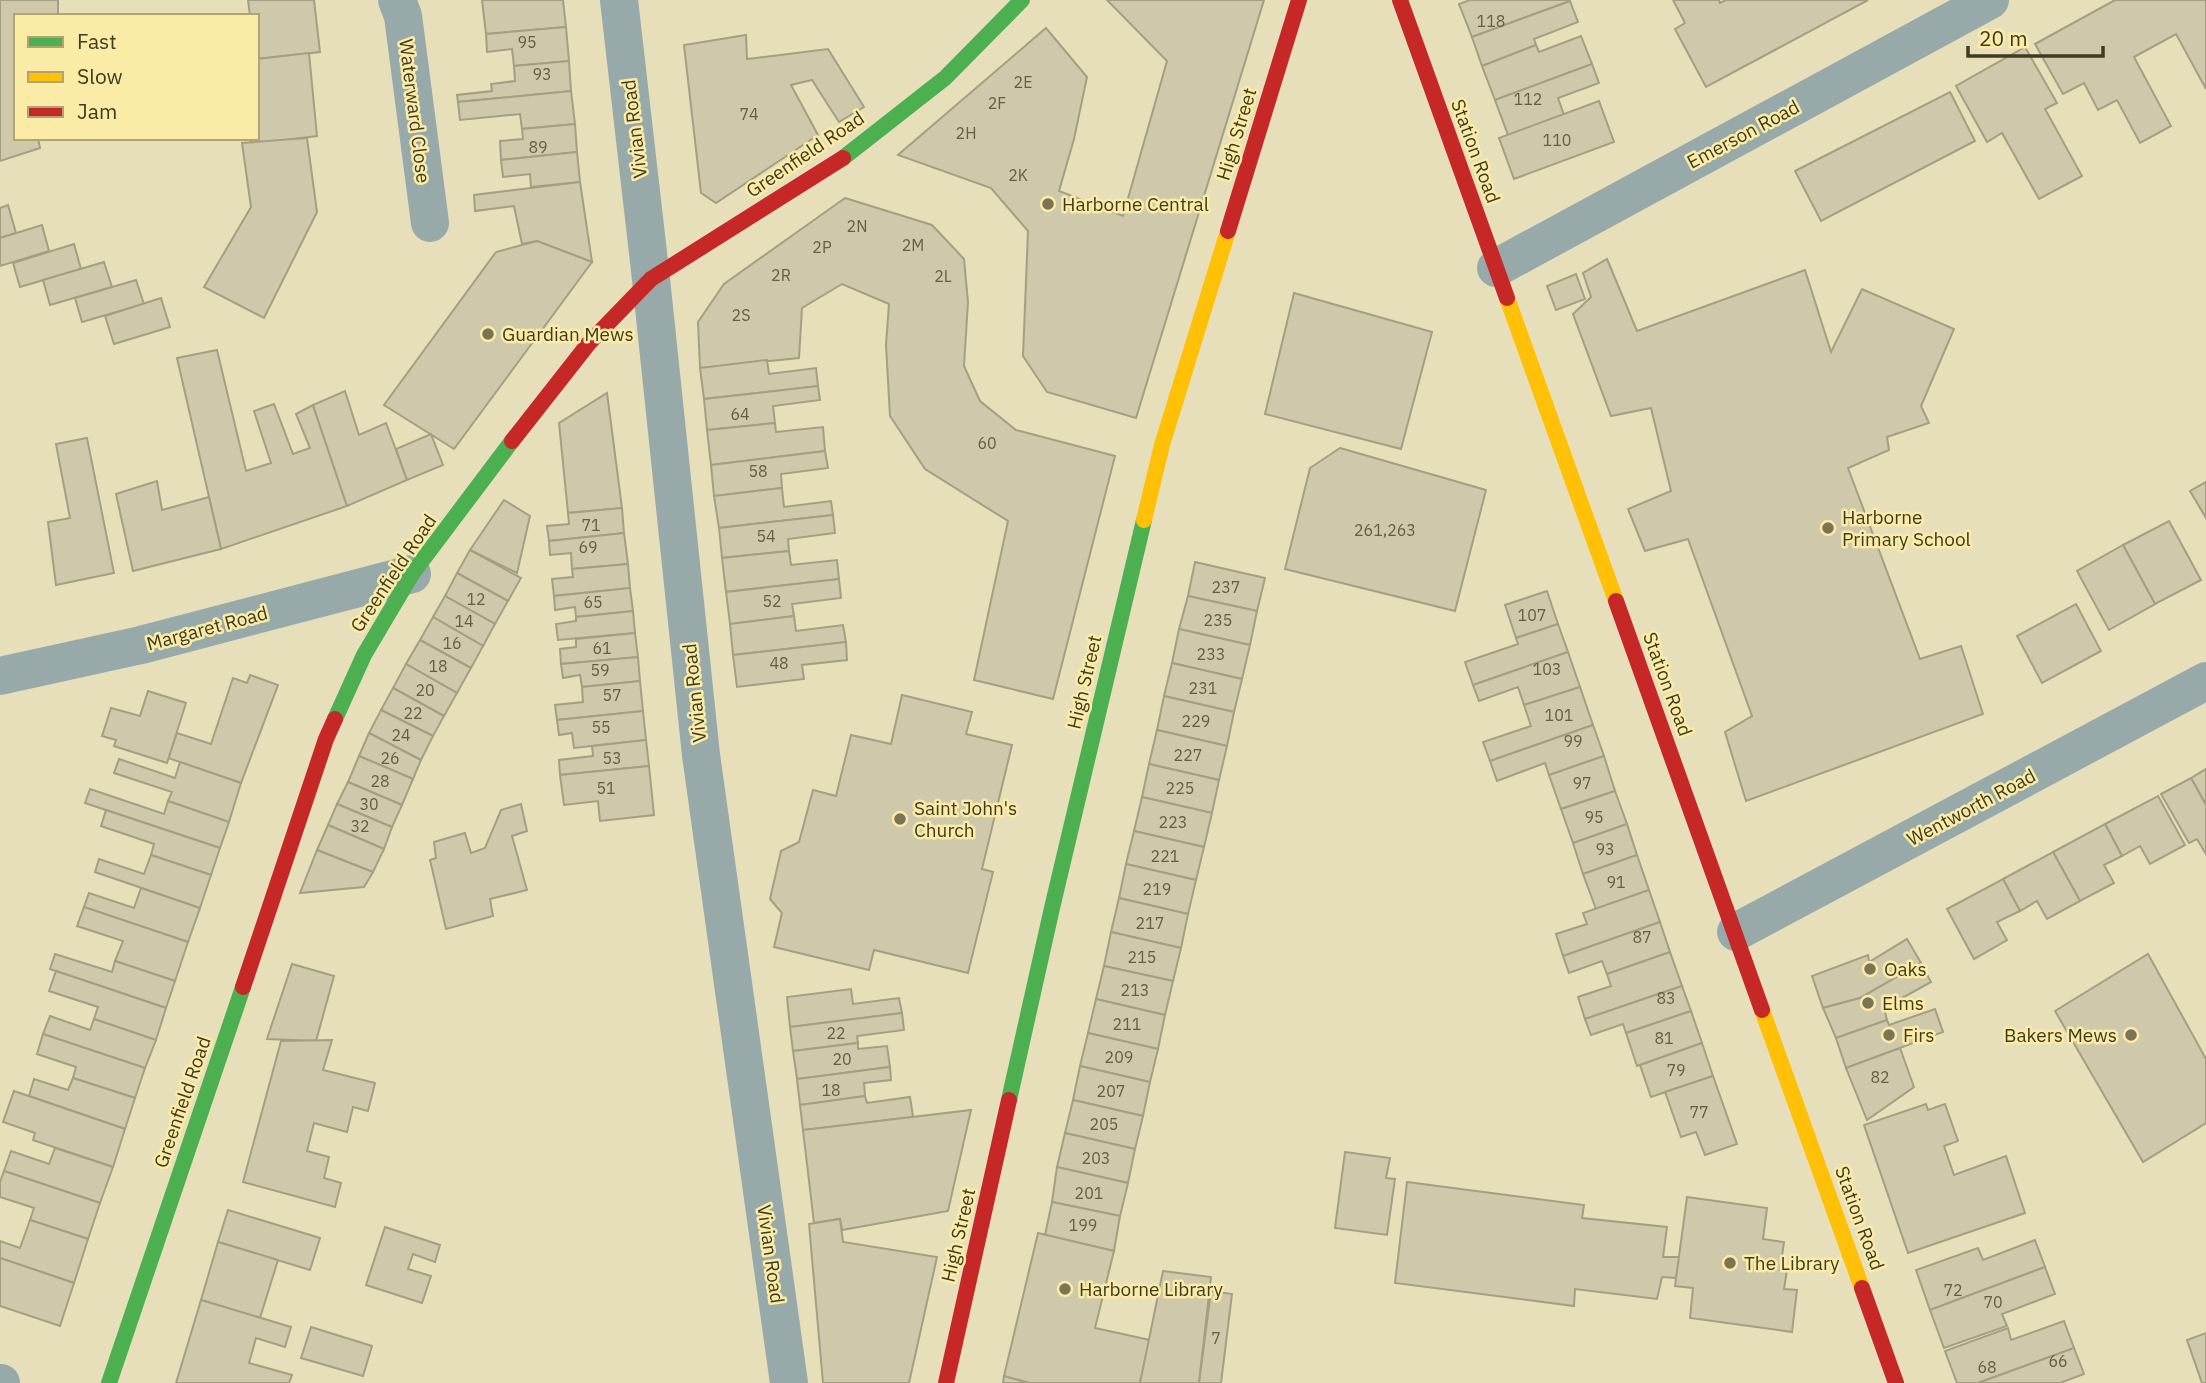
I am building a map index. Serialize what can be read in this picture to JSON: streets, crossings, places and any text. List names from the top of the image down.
{
  "streets": {
    "street": [
      "Waterward Close",
      "Vivian Road",
      "High Street",
      "Emerson Road",
      "Station Road",
      "Greenfield Road",
      "Margaret Road",
      "Wentworth Road"
    ]
  },
  "crossings": [
    ["Vivian Road", "Greenfield Road"],
    ["Emerson Road", "Station Road"],
    ["Station Road", "Wentworth Road"],
    ["Greenfield Road", "Margaret Road"]
  ],
  "places": [
    "Harborne Central",
    "Guardian Mews",
    "Harborne Primary School",
    "Saint John's Church",
    "Oaks",
    "Elms",
    "Firs",
    "Bakers Mews",
    "The Library",
    "Harborne Library"
  ],
  "house_numbers": [
    "118",
    "95",
    "93",
    "2E",
    "112",
    "2F",
    "74",
    "2H",
    "110",
    "89",
    "2K",
    "2N",
    "2M",
    "2P",
    "2R",
    "2L",
    "2S",
    "64",
    "60",
    "58",
    "71",
    "261,263",
    "54",
    "69",
    "237",
    "12",
    "52",
    "65",
    "107",
    "235",
    "14",
    "16",
    "61",
    "233",
    "48",
    "18",
    "103",
    "59",
    "231",
    "20",
    "57",
    "22",
    "101",
    "229",
    "55",
    "24",
    "99",
    "227",
    "26",
    "53",
    "28",
    "97",
    "51",
    "225",
    "30",
    "95",
    "223",
    "32",
    "93",
    "221",
    "91",
    "219",
    "217",
    "87",
    "215",
    "213",
    "83",
    "211",
    "22",
    "81",
    "209",
    "20",
    "79",
    "82",
    "18",
    "207",
    "77",
    "205",
    "203",
    "201",
    "199",
    "72",
    "70",
    "7",
    "66",
    "68"
  ],
  "legend": ["Fast", "Slow", "Jam"],
  "scale_bar": "20 m"
}
